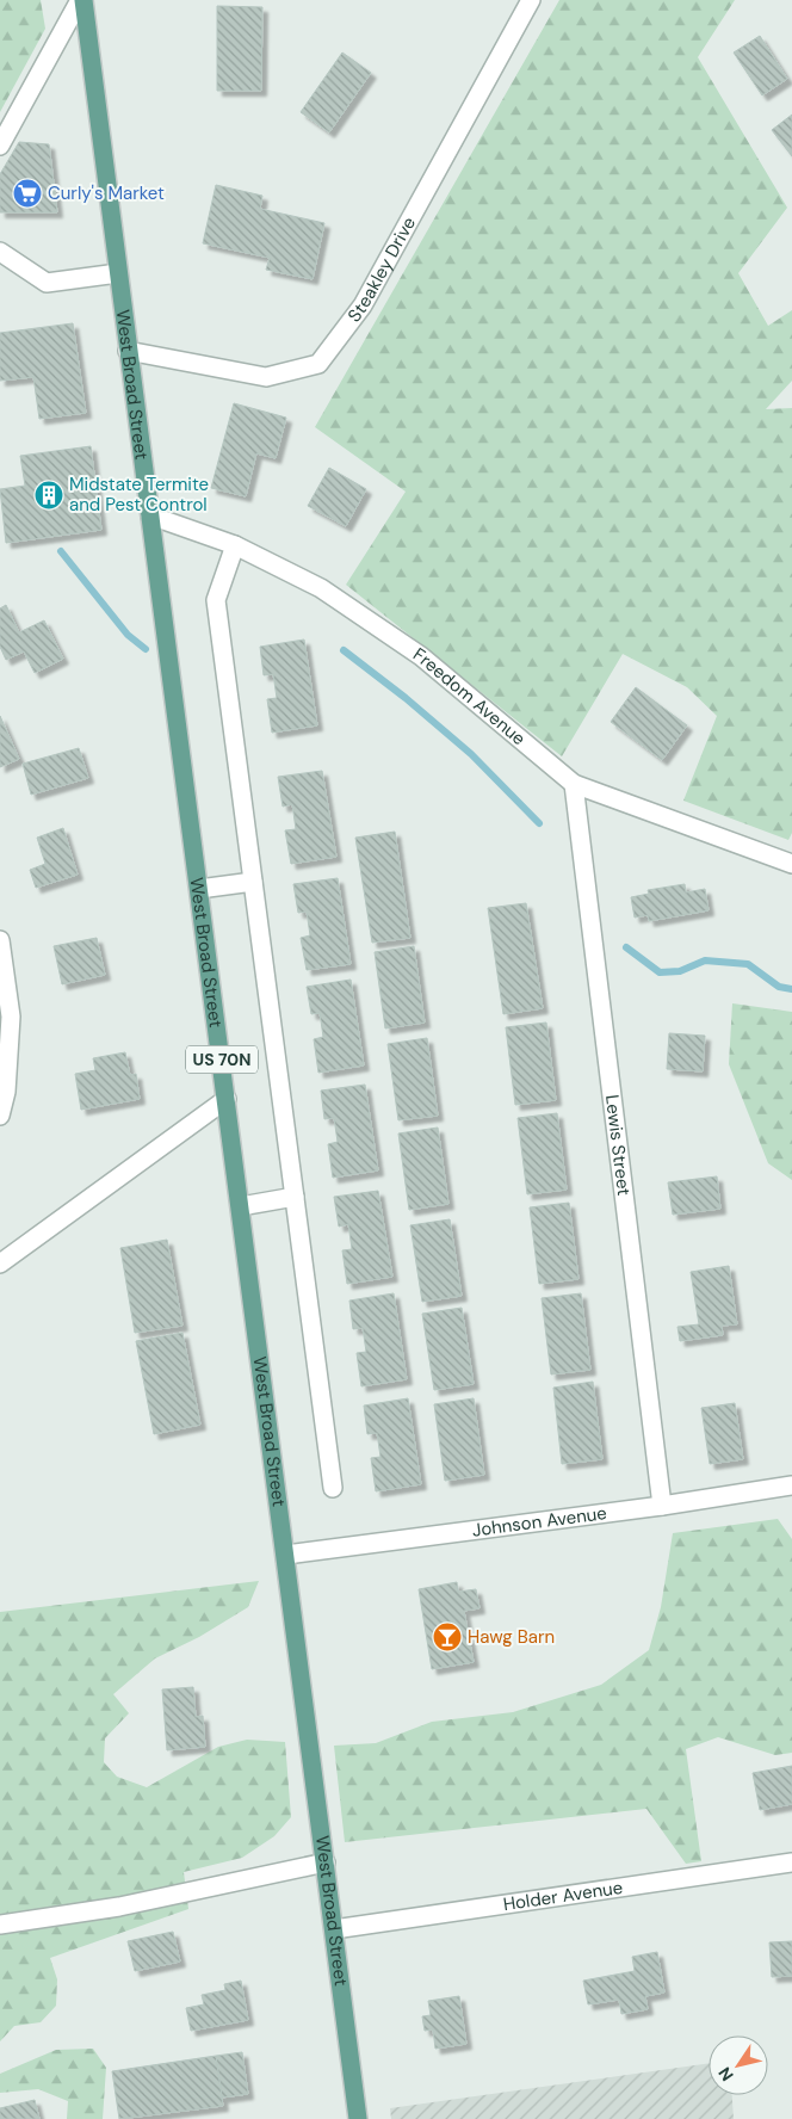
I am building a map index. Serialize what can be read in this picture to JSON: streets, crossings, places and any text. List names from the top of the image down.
{
  "streets": {
    "main road": ["West Broad Street", "US 70N"],
    "street": [
      "Steakley Drive",
      "Freedom Avenue",
      "Lewis Street",
      "Johnson Avenue",
      "Holder Avenue"
    ]
  },
  "crossings": [
    ["Steakley Drive", "West Broad Street"],
    ["West Broad Street", "Freedom Avenue"],
    ["West Broad Street", "Johnson Avenue"],
    ["West Broad Street", "Holder Avenue"],
    ["Freedom Avenue", "Lewis Street"],
    ["Lewis Street", "Johnson Avenue"]
  ],
  "places": {
    "supermarket": ["Curly's Market"],
    "building": ["Midstate Termite and Pest Control"],
    "bar": ["Hawg Barn"]
  },
  "north": "bottom left"
}
